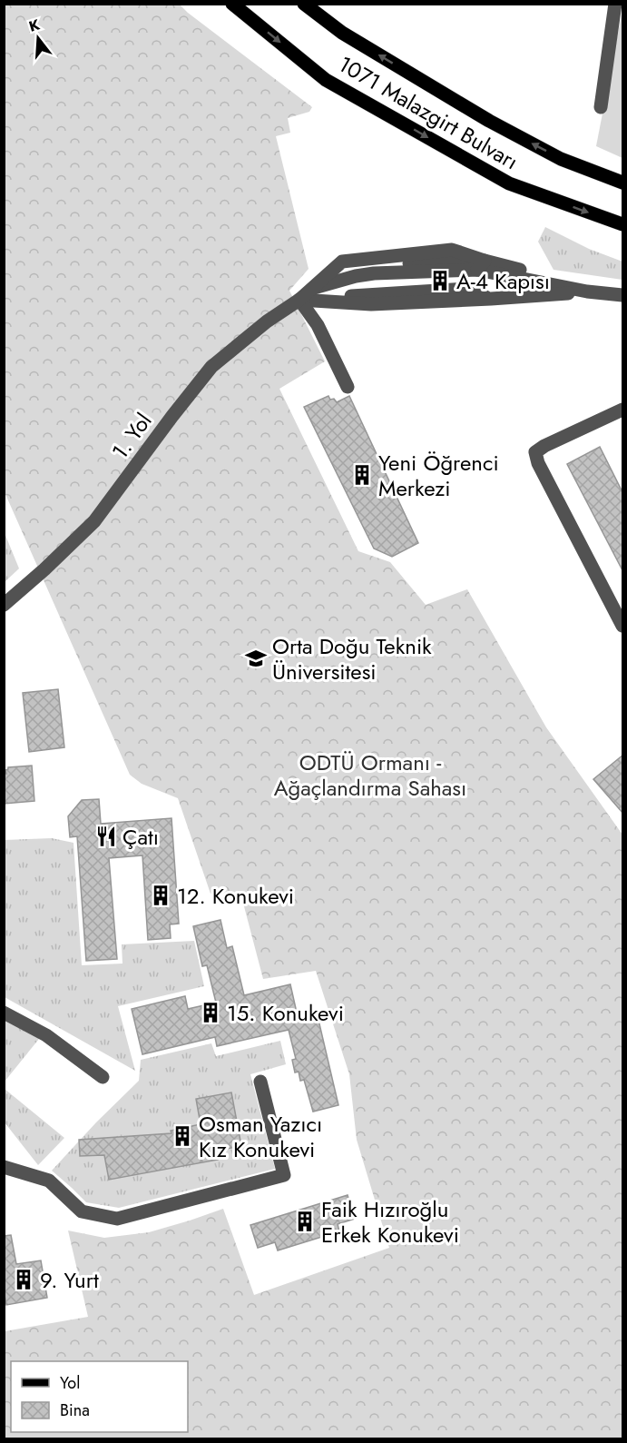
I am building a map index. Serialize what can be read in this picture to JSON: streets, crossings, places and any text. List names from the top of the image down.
{
  "streets": {
    "main road": ["1071 Malazgirt Bulvarı"],
    "street": ["1. Yol"]
  },
  "parks": ["ODTÜ Ormanı - Ağaçlandırma Sahası"],
  "places": {
    "building": [
      "A-4 Kapısı",
      "Yeni Öğrenci Merkezi",
      "12. Konukevi",
      "15. Konukevi",
      "Osman Yazıcı Kız Konukevi",
      "Faik Hızıroğlu Erkek Konukevi",
      "9. Yurt"
    ],
    "school or university": ["Orta Doğu Teknik Üniversitesi"],
    "restaurant": ["Çatı"]
  },
  "legend": ["Yol", "Bina"],
  "north": "top"
}
